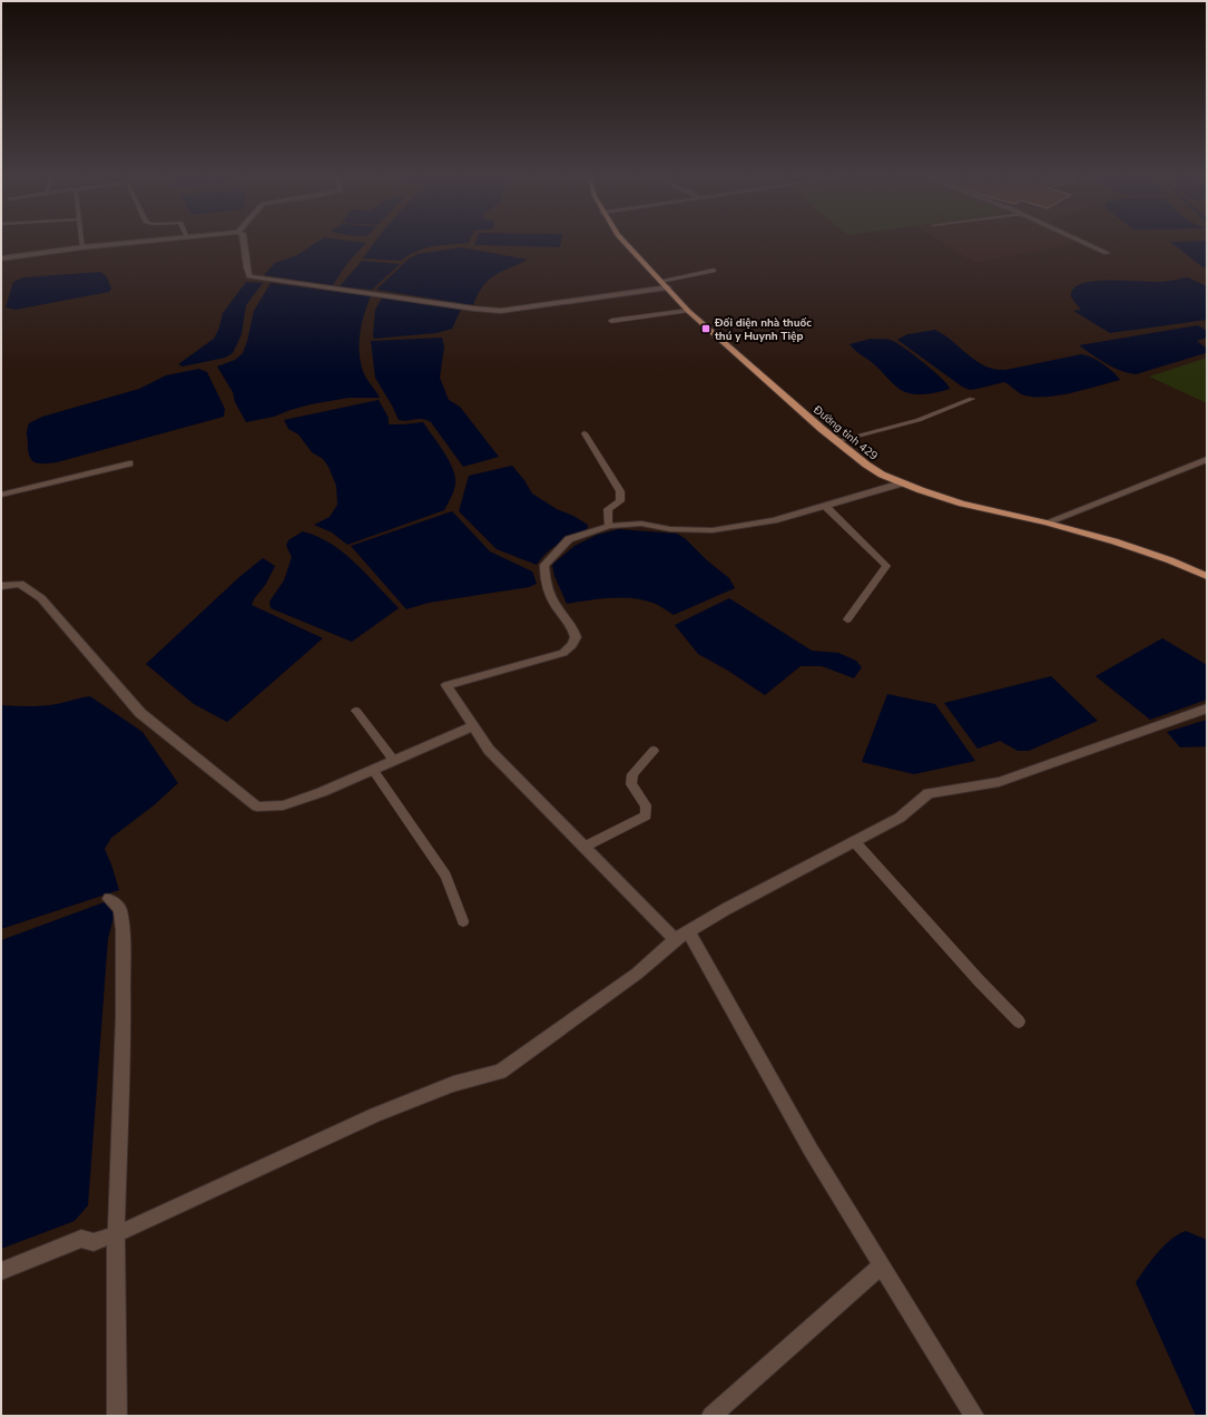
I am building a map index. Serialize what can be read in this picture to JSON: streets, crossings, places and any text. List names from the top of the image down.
{
  "streets": {
    "main road": ["Đường tỉnh 429"]
  },
  "places": {
    "transit": ["Đối diện nhà thuốc thú y Huynh Tiệp"]
  }
}
